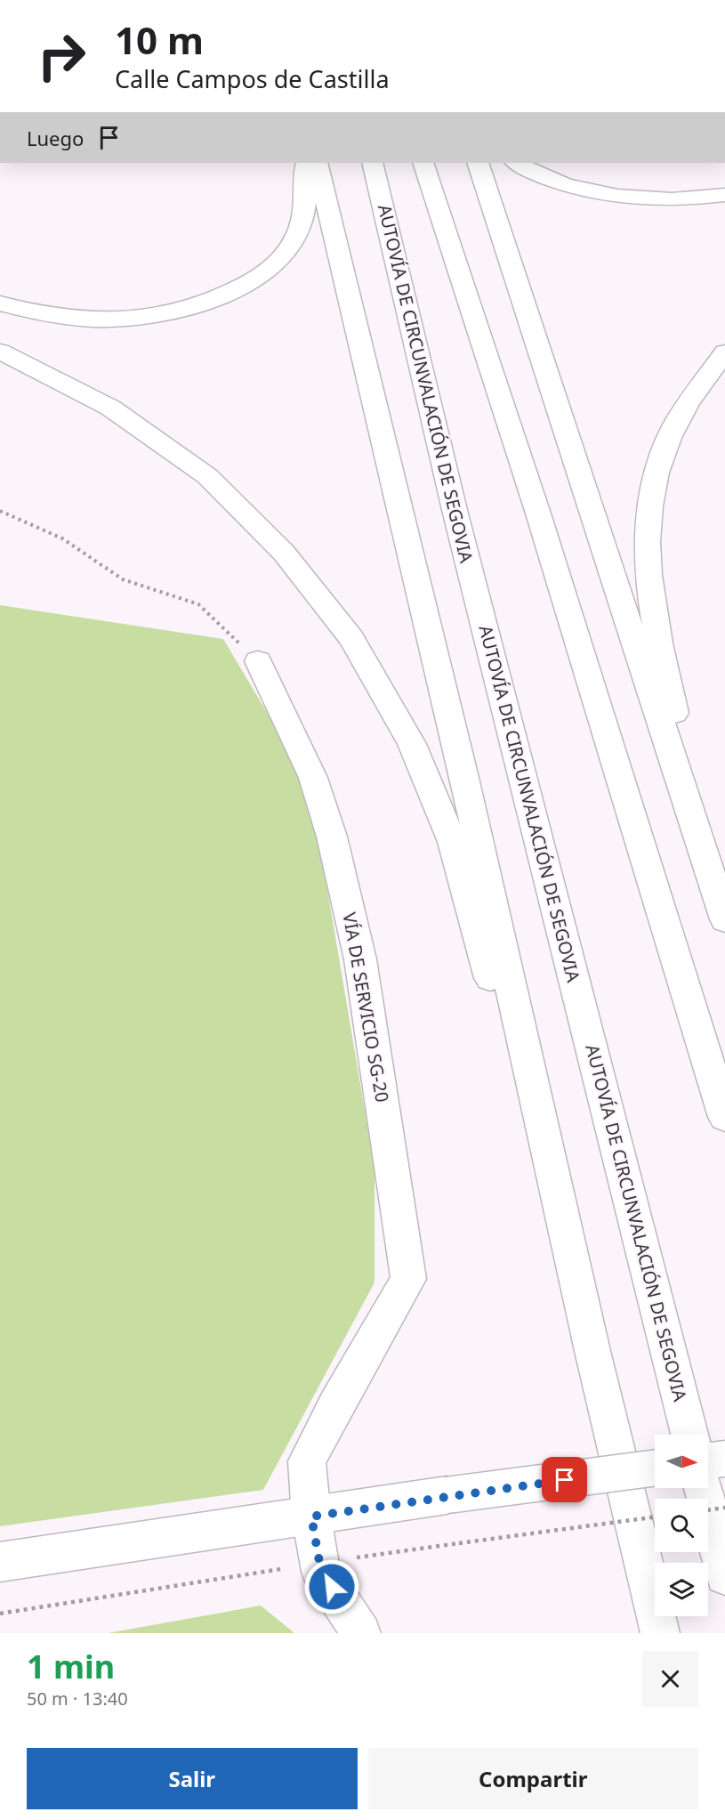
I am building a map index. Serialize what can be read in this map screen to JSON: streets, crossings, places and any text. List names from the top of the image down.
{
  "streets": {
    "main road": ["AUTOVÍA DE CIRCUNVALACIÓN DE SEGOVIA", "VÍA DE SERVICIO SG-20"]
  },
  "north": "right",
  "page": {
    "turn": ["10 m", "Calle Campos de Castilla"],
    "then": "Luego",
    "heading": ["1 min", "50 m · 13:40"],
    "buttons": ["Salir", "Compartir"]
  }
}
